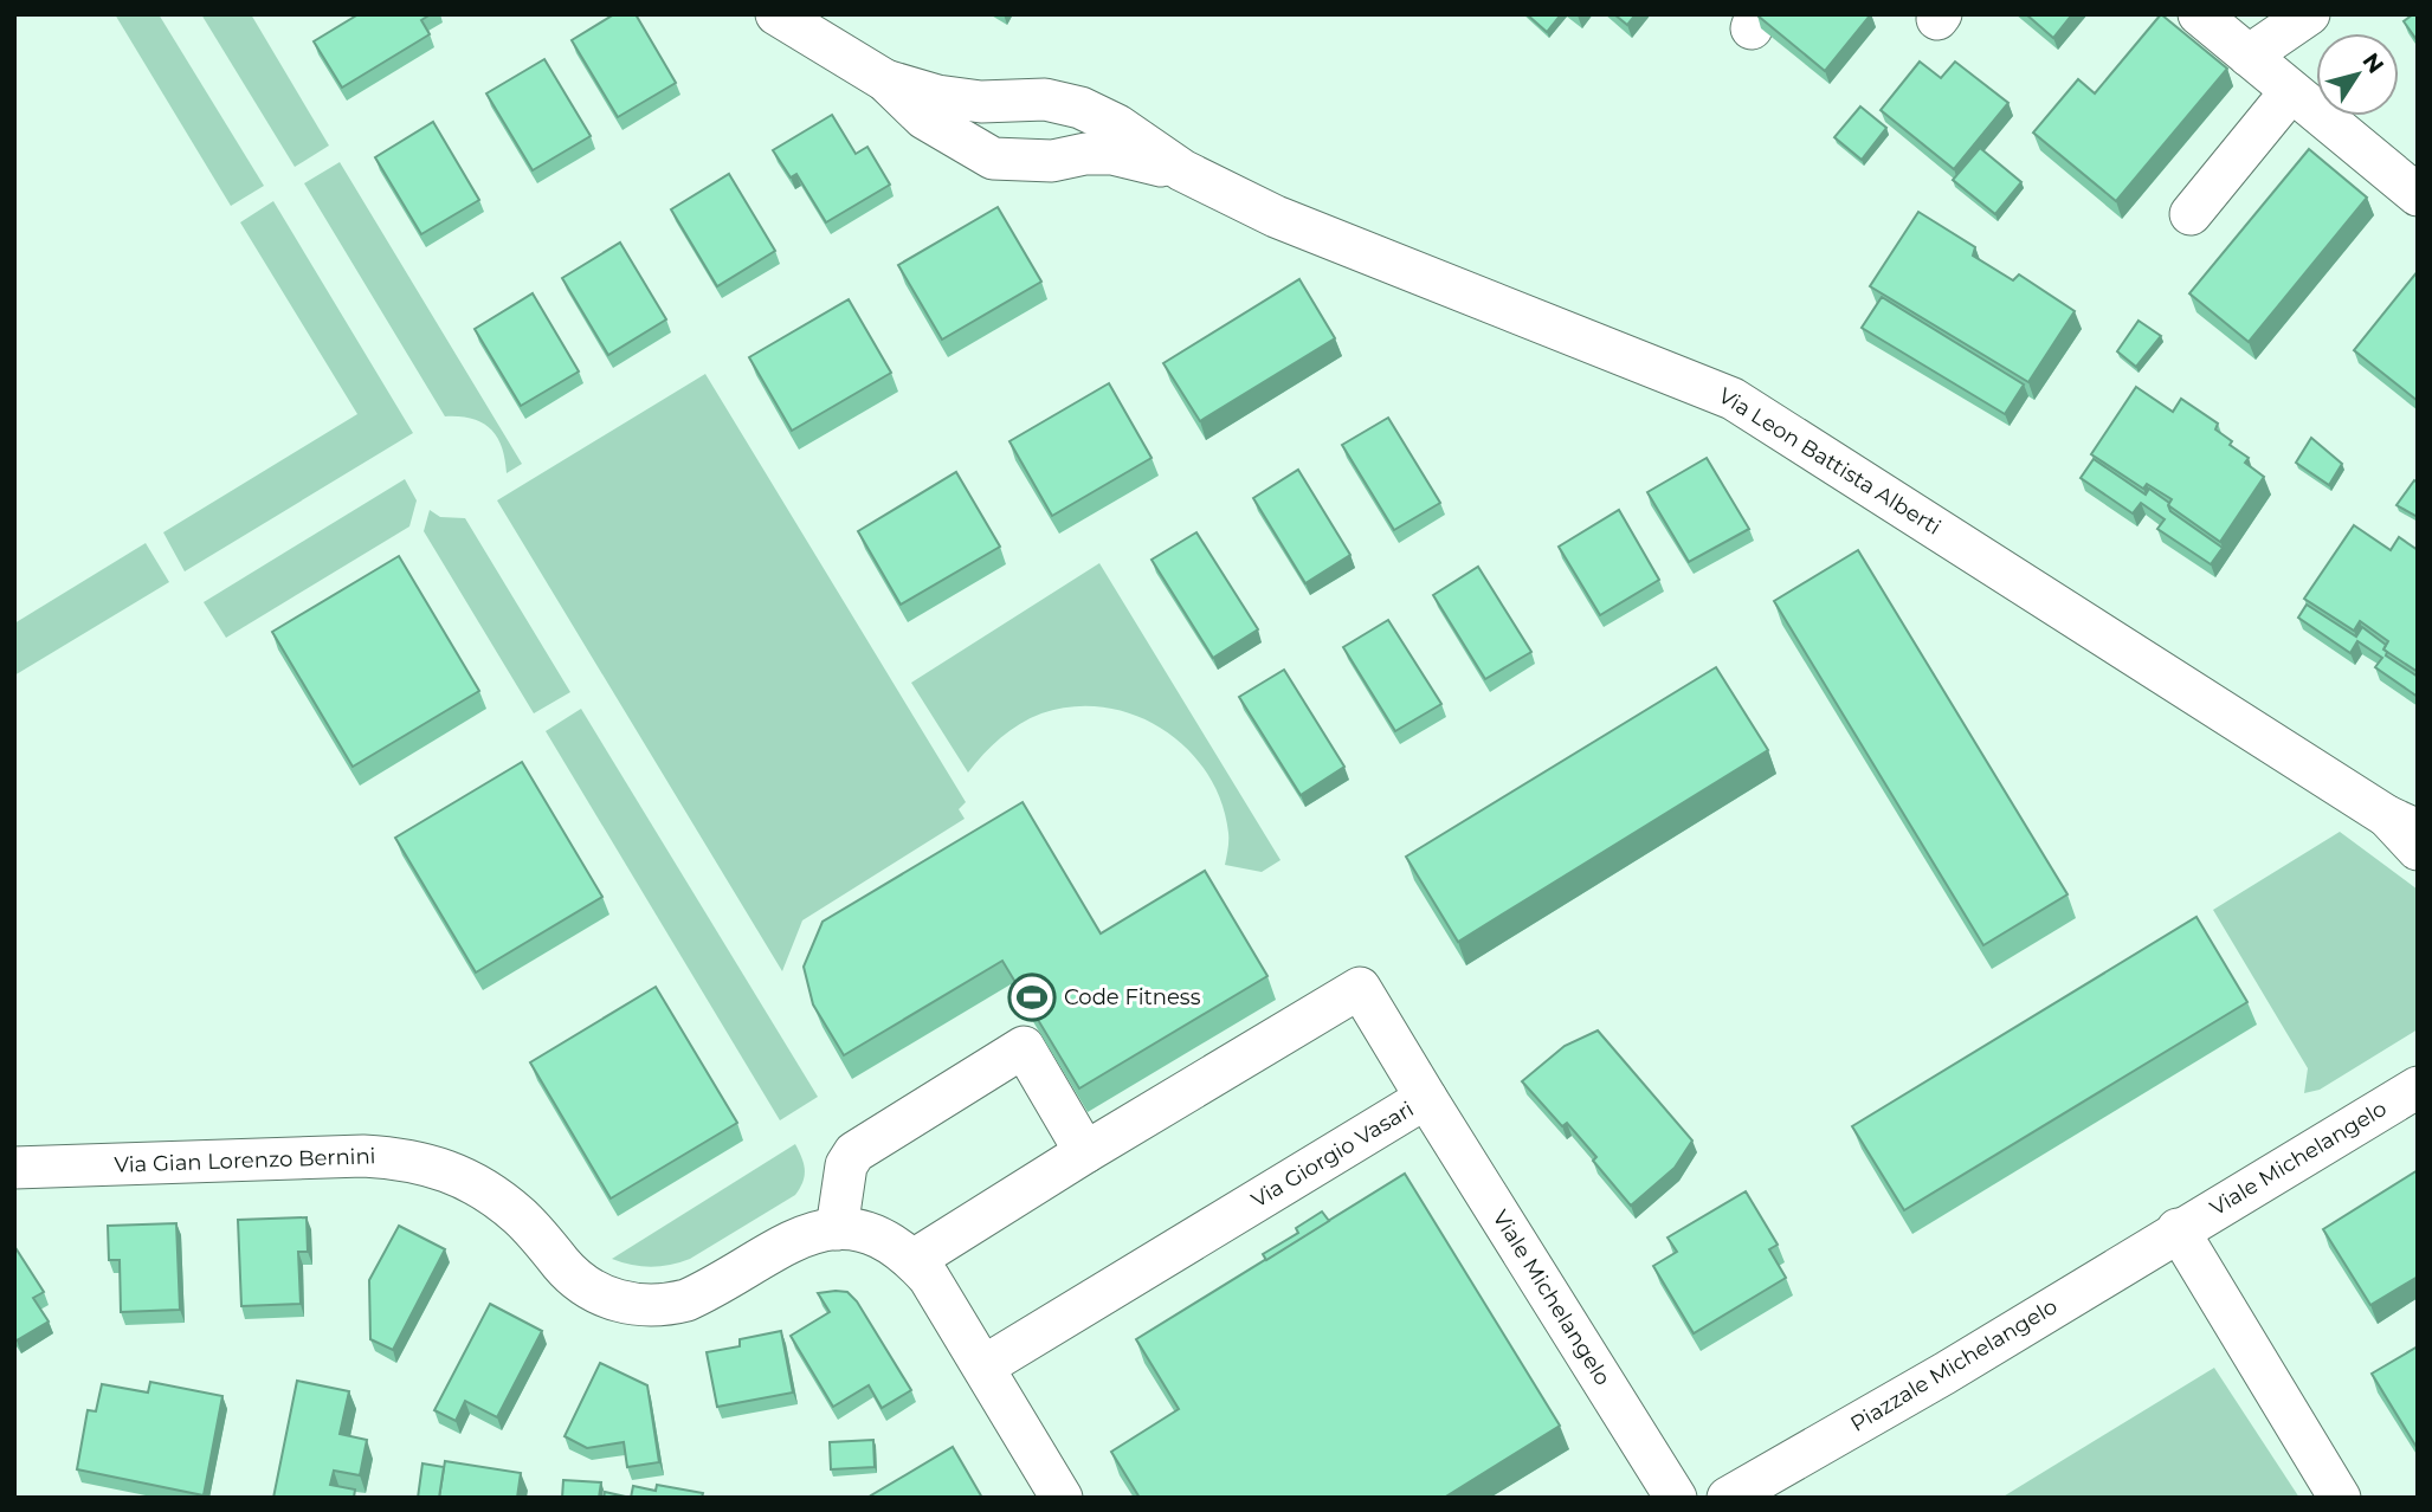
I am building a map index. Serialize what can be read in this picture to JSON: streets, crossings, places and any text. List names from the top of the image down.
{
  "streets": {
    "street": [
      "Via Leon Battista Alberti",
      "Via Giorgio Vasari",
      "Viale Michelangelo",
      "Via Gian Lorenzo Bernini",
      "Piazzale Michelangelo"
    ]
  },
  "crossings": [
    ["Via Giorgio Vasari", "Viale Michelangelo"],
    ["Via Giorgio Vasari", "Via Gian Lorenzo Bernini"],
    ["Viale Michelangelo", "Piazzale Michelangelo"]
  ],
  "places": {
    "sports": ["Code Fitness"]
  },
  "north": "top right"
}
